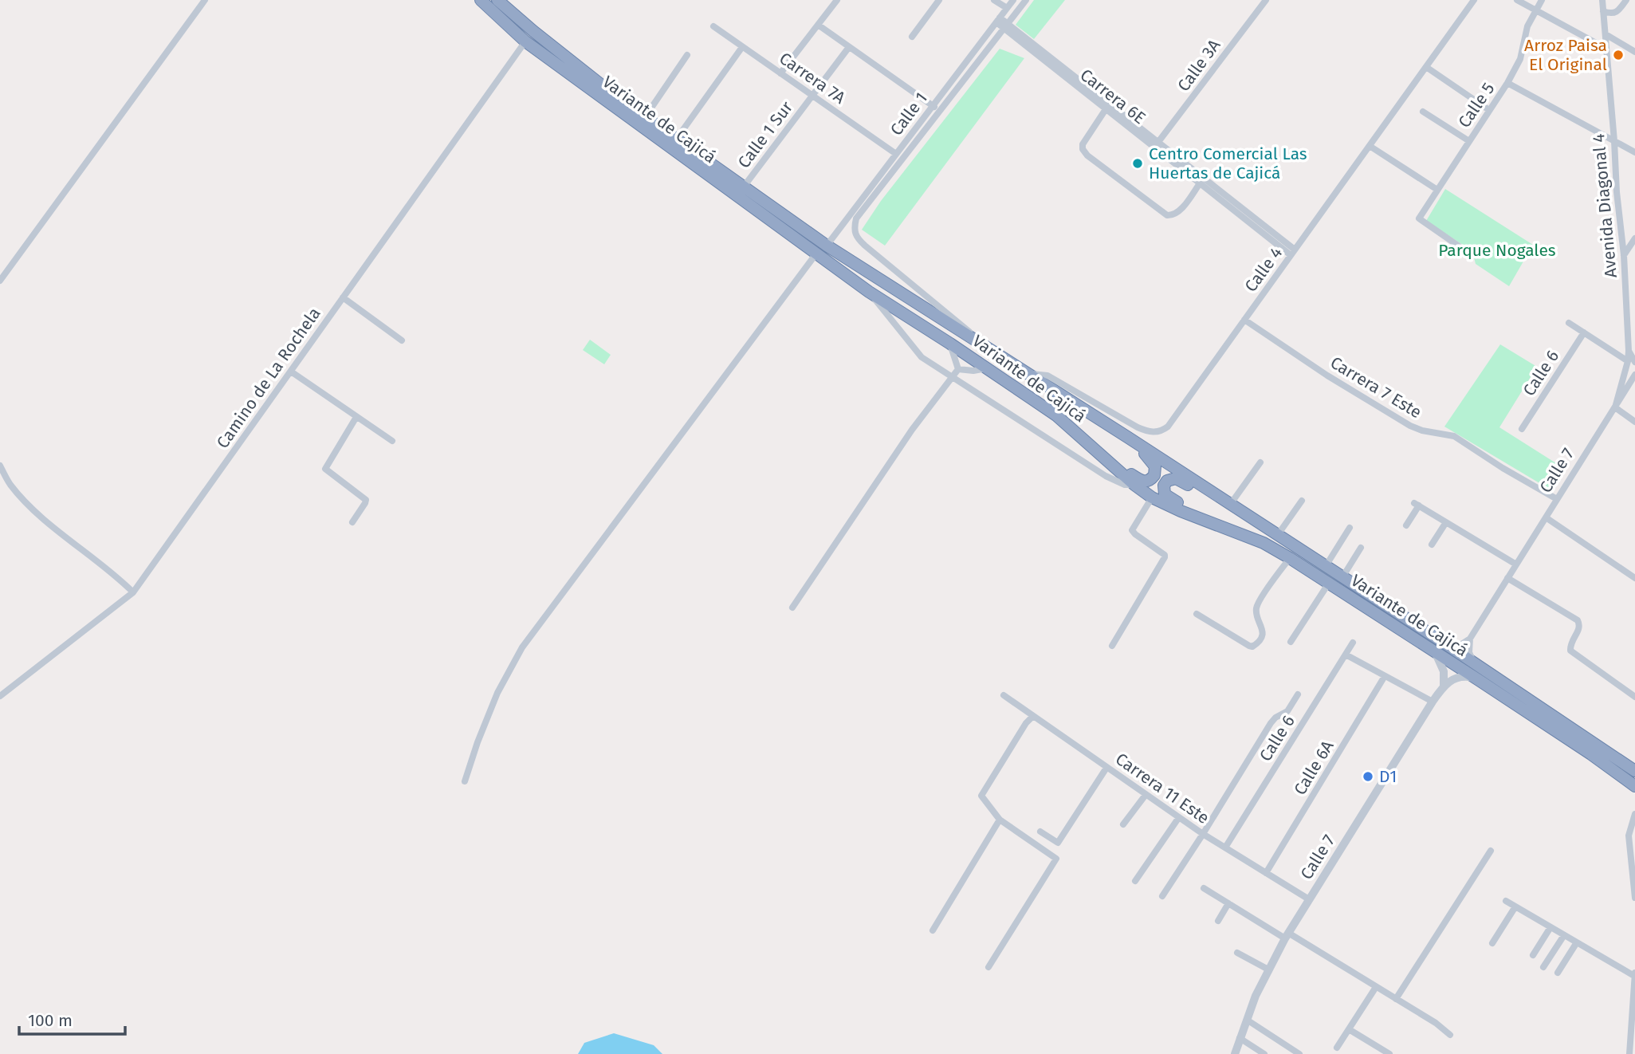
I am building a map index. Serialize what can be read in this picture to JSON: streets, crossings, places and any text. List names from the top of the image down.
{
  "streets": {
    "highway": ["Variante de Cajicá"],
    "street": [
      "Calle 3A",
      "Carrera 7A",
      "Carrera 6E",
      "Calle 5",
      "Calle 1",
      "Calle 1 Sur",
      "Avenida Diagonal 4",
      "Calle 4",
      "Calle 6",
      "Camino de La Rochela",
      "Carrera 7 Este",
      "Calle 7",
      "Calle 6A",
      "Carrera 11 Este"
    ]
  },
  "crossings": [
    ["Calle 3A", "Carrera 6E"],
    ["Carrera 7A", "Calle 1"],
    ["Carrera 7A", "Calle 1 Sur"],
    ["Carrera 6E", "Calle 1"],
    ["Carrera 6E", "Calle 4"],
    ["Calle 1", "Variante de Cajicá"],
    ["Variante de Cajicá", "Calle 1 Sur"],
    ["Variante de Cajicá", "Calle 4"],
    ["Variante de Cajicá", "Camino de La Rochela"],
    ["Avenida Diagonal 4", "Calle 7"],
    ["Calle 4", "Carrera 7 Este"],
    ["Calle 6", "Carrera 11 Este"],
    ["Carrera 7 Este", "Calle 7"],
    ["Calle 7", "Carrera 11 Este"],
    ["Calle 6A", "Carrera 11 Este"]
  ],
  "parks": ["Parque Nogales"],
  "places": ["Arroz Paisa El Original", "Centro Comercial Las Huertas de Cajicá", "D1"],
  "scale_bar": "100 m"
}
